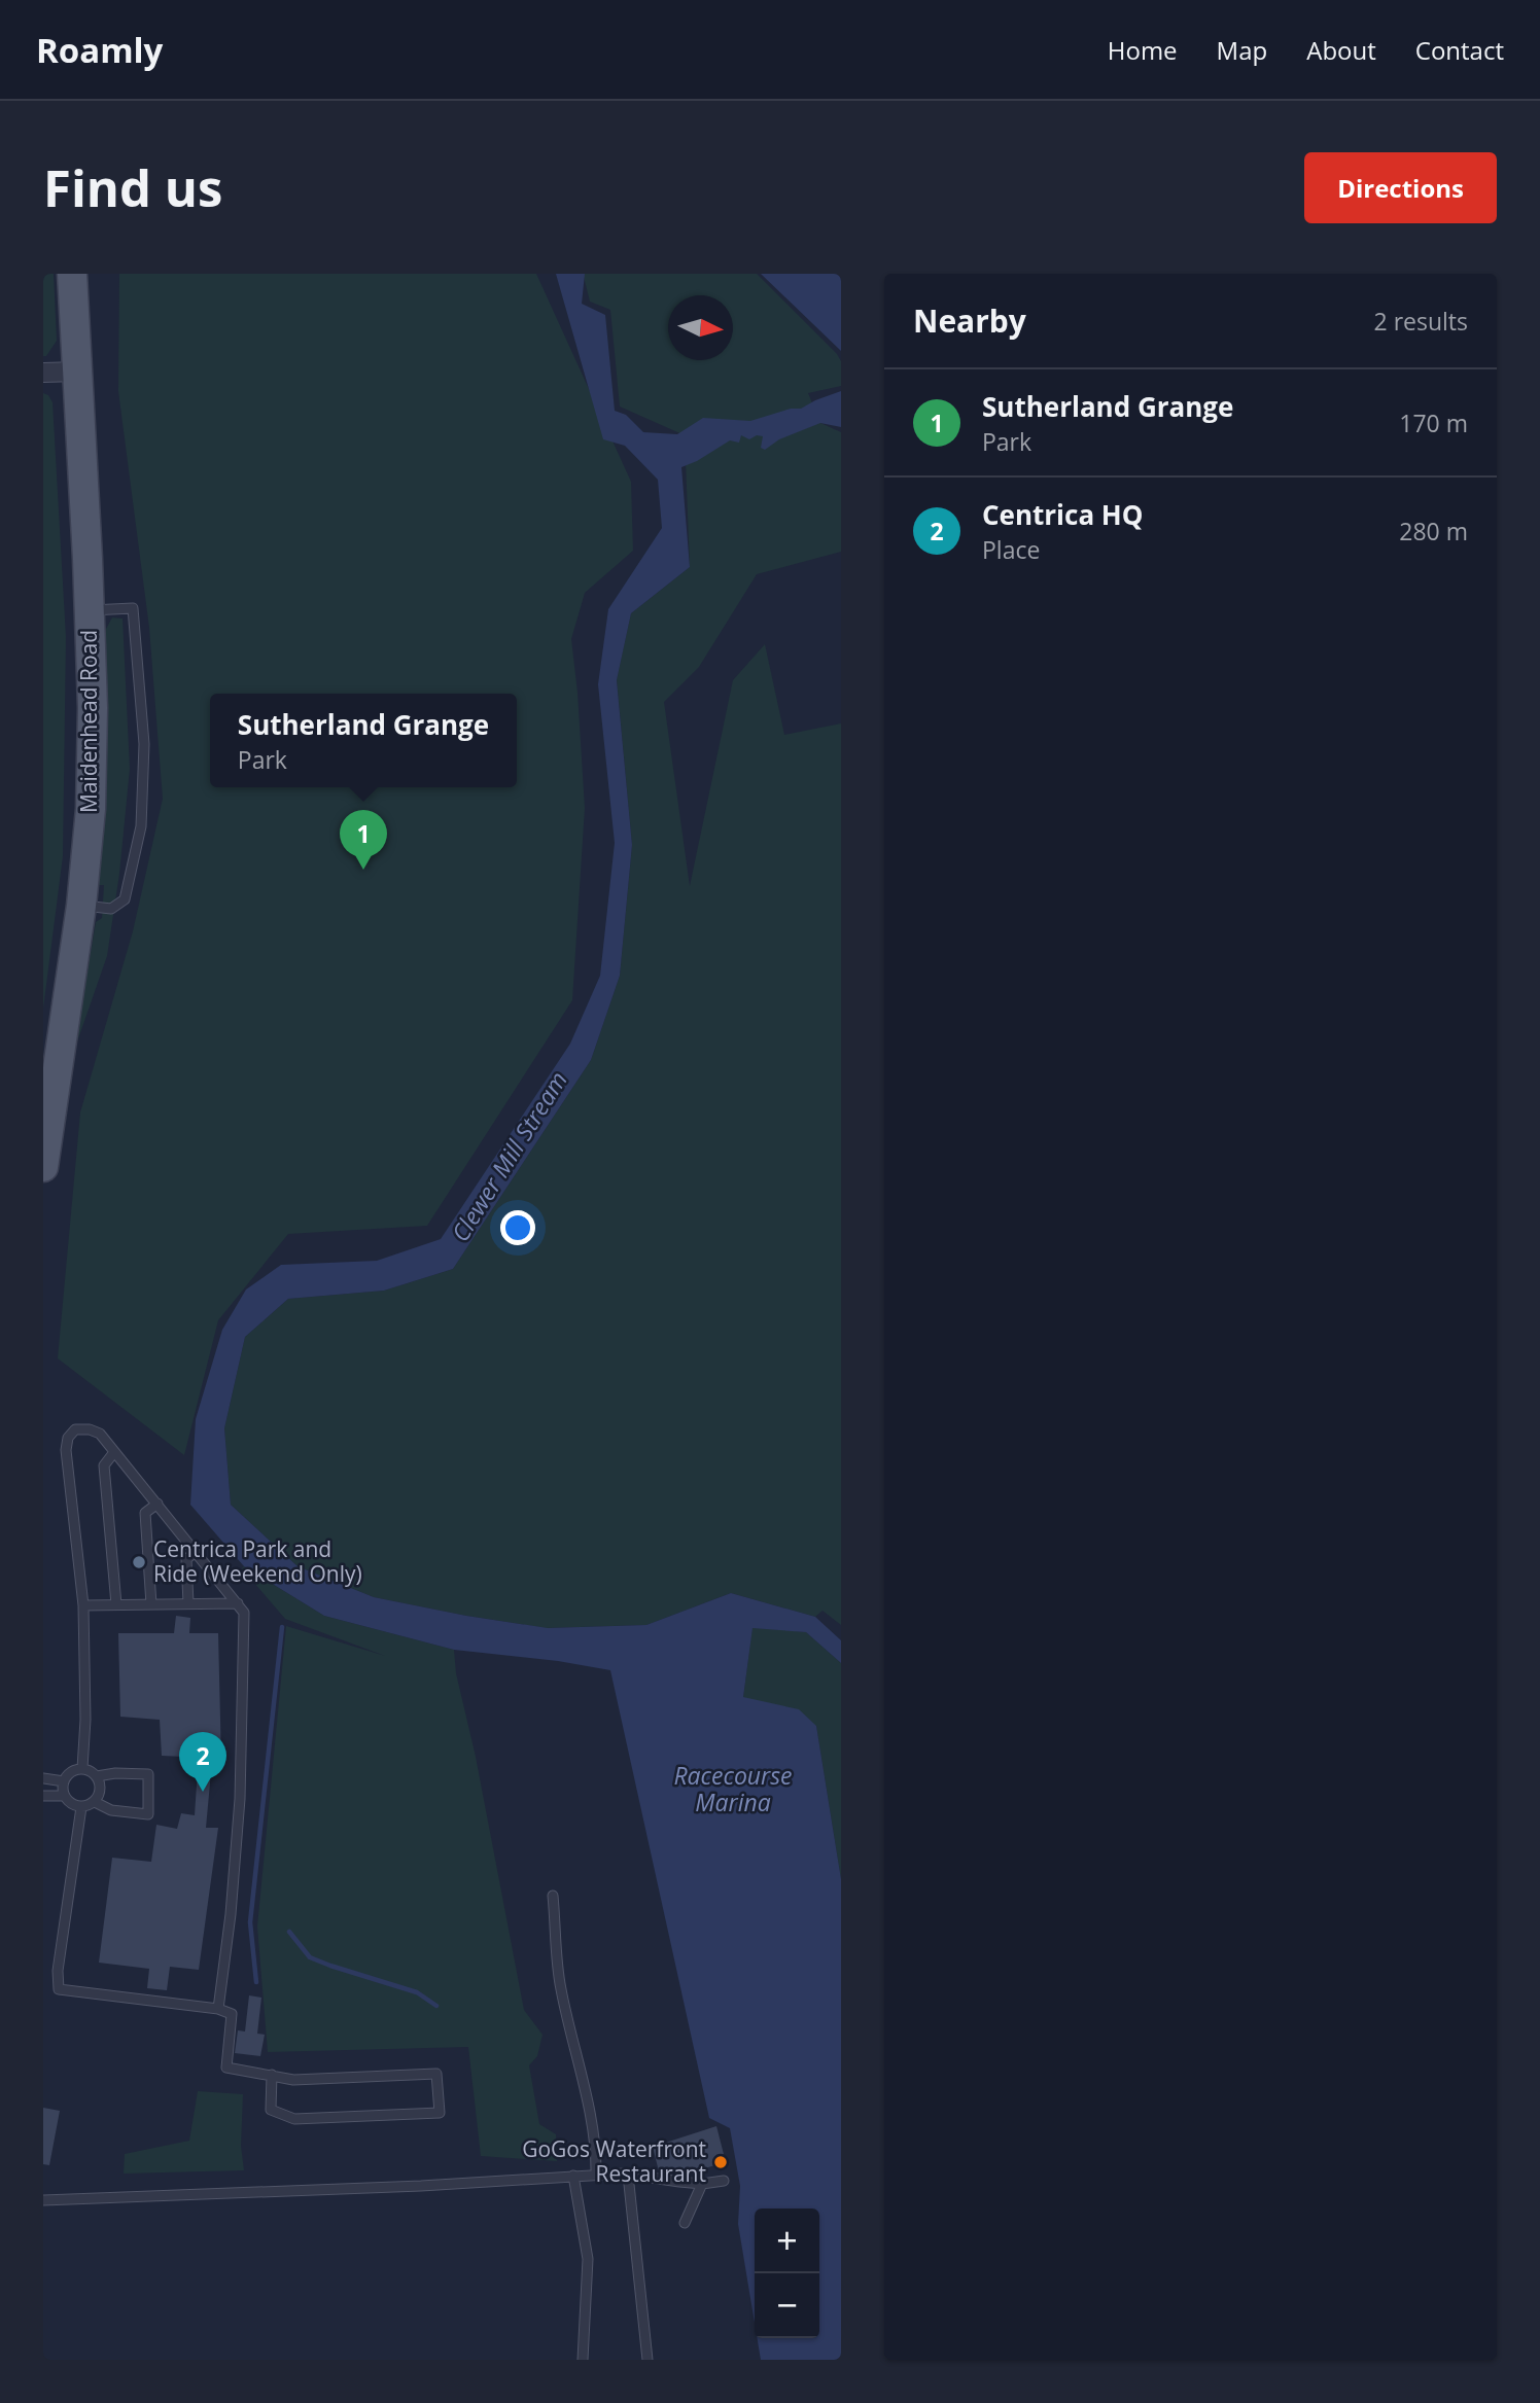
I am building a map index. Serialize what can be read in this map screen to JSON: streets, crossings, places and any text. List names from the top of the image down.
{
  "streets": {
    "main road": ["Maidenhead Road"]
  },
  "water": ["Clewer Mill Stream", "Racecourse Marina"],
  "places": ["Centrica Park and Ride (Weekend Only)", "GoGos Waterfront Restaurant"],
  "north": "right",
  "page": {
    "header": "Roamly",
    "nav": [
      "Home",
      "Map",
      "About",
      "Contact"
    ],
    "buttons": "Directions",
    "title": "Find us",
    "heading": ["Nearby", "2 results"],
    "list": [
      {
        "mark": "1",
        "name": "Sutherland Grange",
        "note": "Park",
        "value": "170 m"
      },
      {
        "mark": "2",
        "name": "Centrica HQ",
        "note": "Place",
        "value": "280 m"
      }
    ],
    "popup": ["Sutherland Grange", "Park"],
    "pins": ["1", "2"],
    "map_buttons": ["+", "−"]
  }
}
